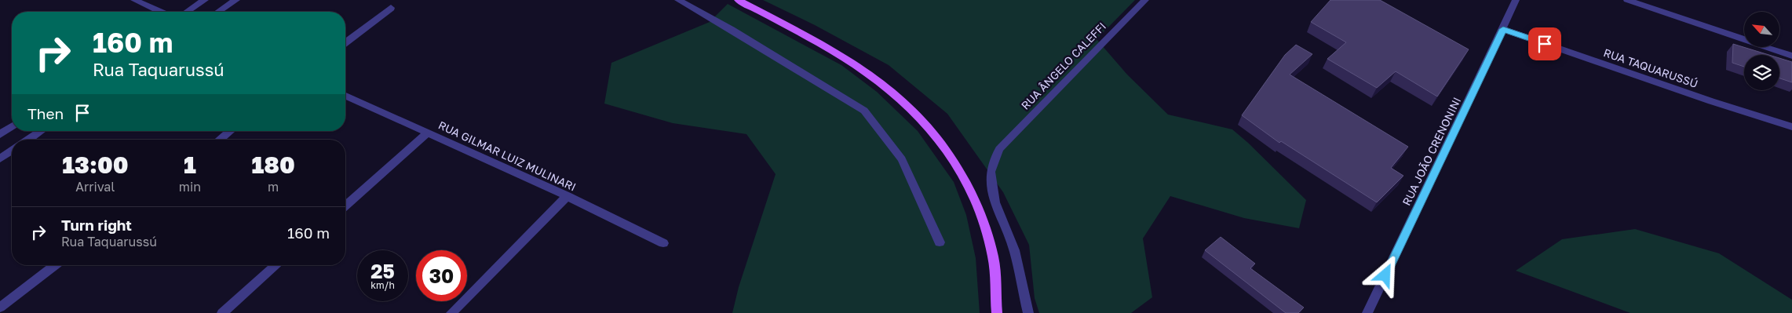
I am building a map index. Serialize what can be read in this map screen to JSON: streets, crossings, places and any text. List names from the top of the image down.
{
  "streets": {
    "street": [
      "RUA ÂNGELO CALEFFI",
      "RUA TAQUARUSSÚ",
      "RUA JOÃO CRENONINI",
      "RUA GILMAR LUIZ MULINARI"
    ]
  },
  "crossings": [
    ["RUA TAQUARUSSÚ", "RUA JOÃO CRENONINI"]
  ],
  "north": "top left",
  "page": {
    "turn": ["160 m", "Rua Taquarussú"],
    "then": "Then",
    "eta": [
      "13:00",
      "Arrival",
      "1",
      "min",
      "180",
      "m"
    ],
    "list": [
      {
        "name": "Turn right",
        "note": "Rua Taquarussú",
        "value": "160 m"
      }
    ],
    "speed": "25 km/h",
    "limit": "30"
  }
}
